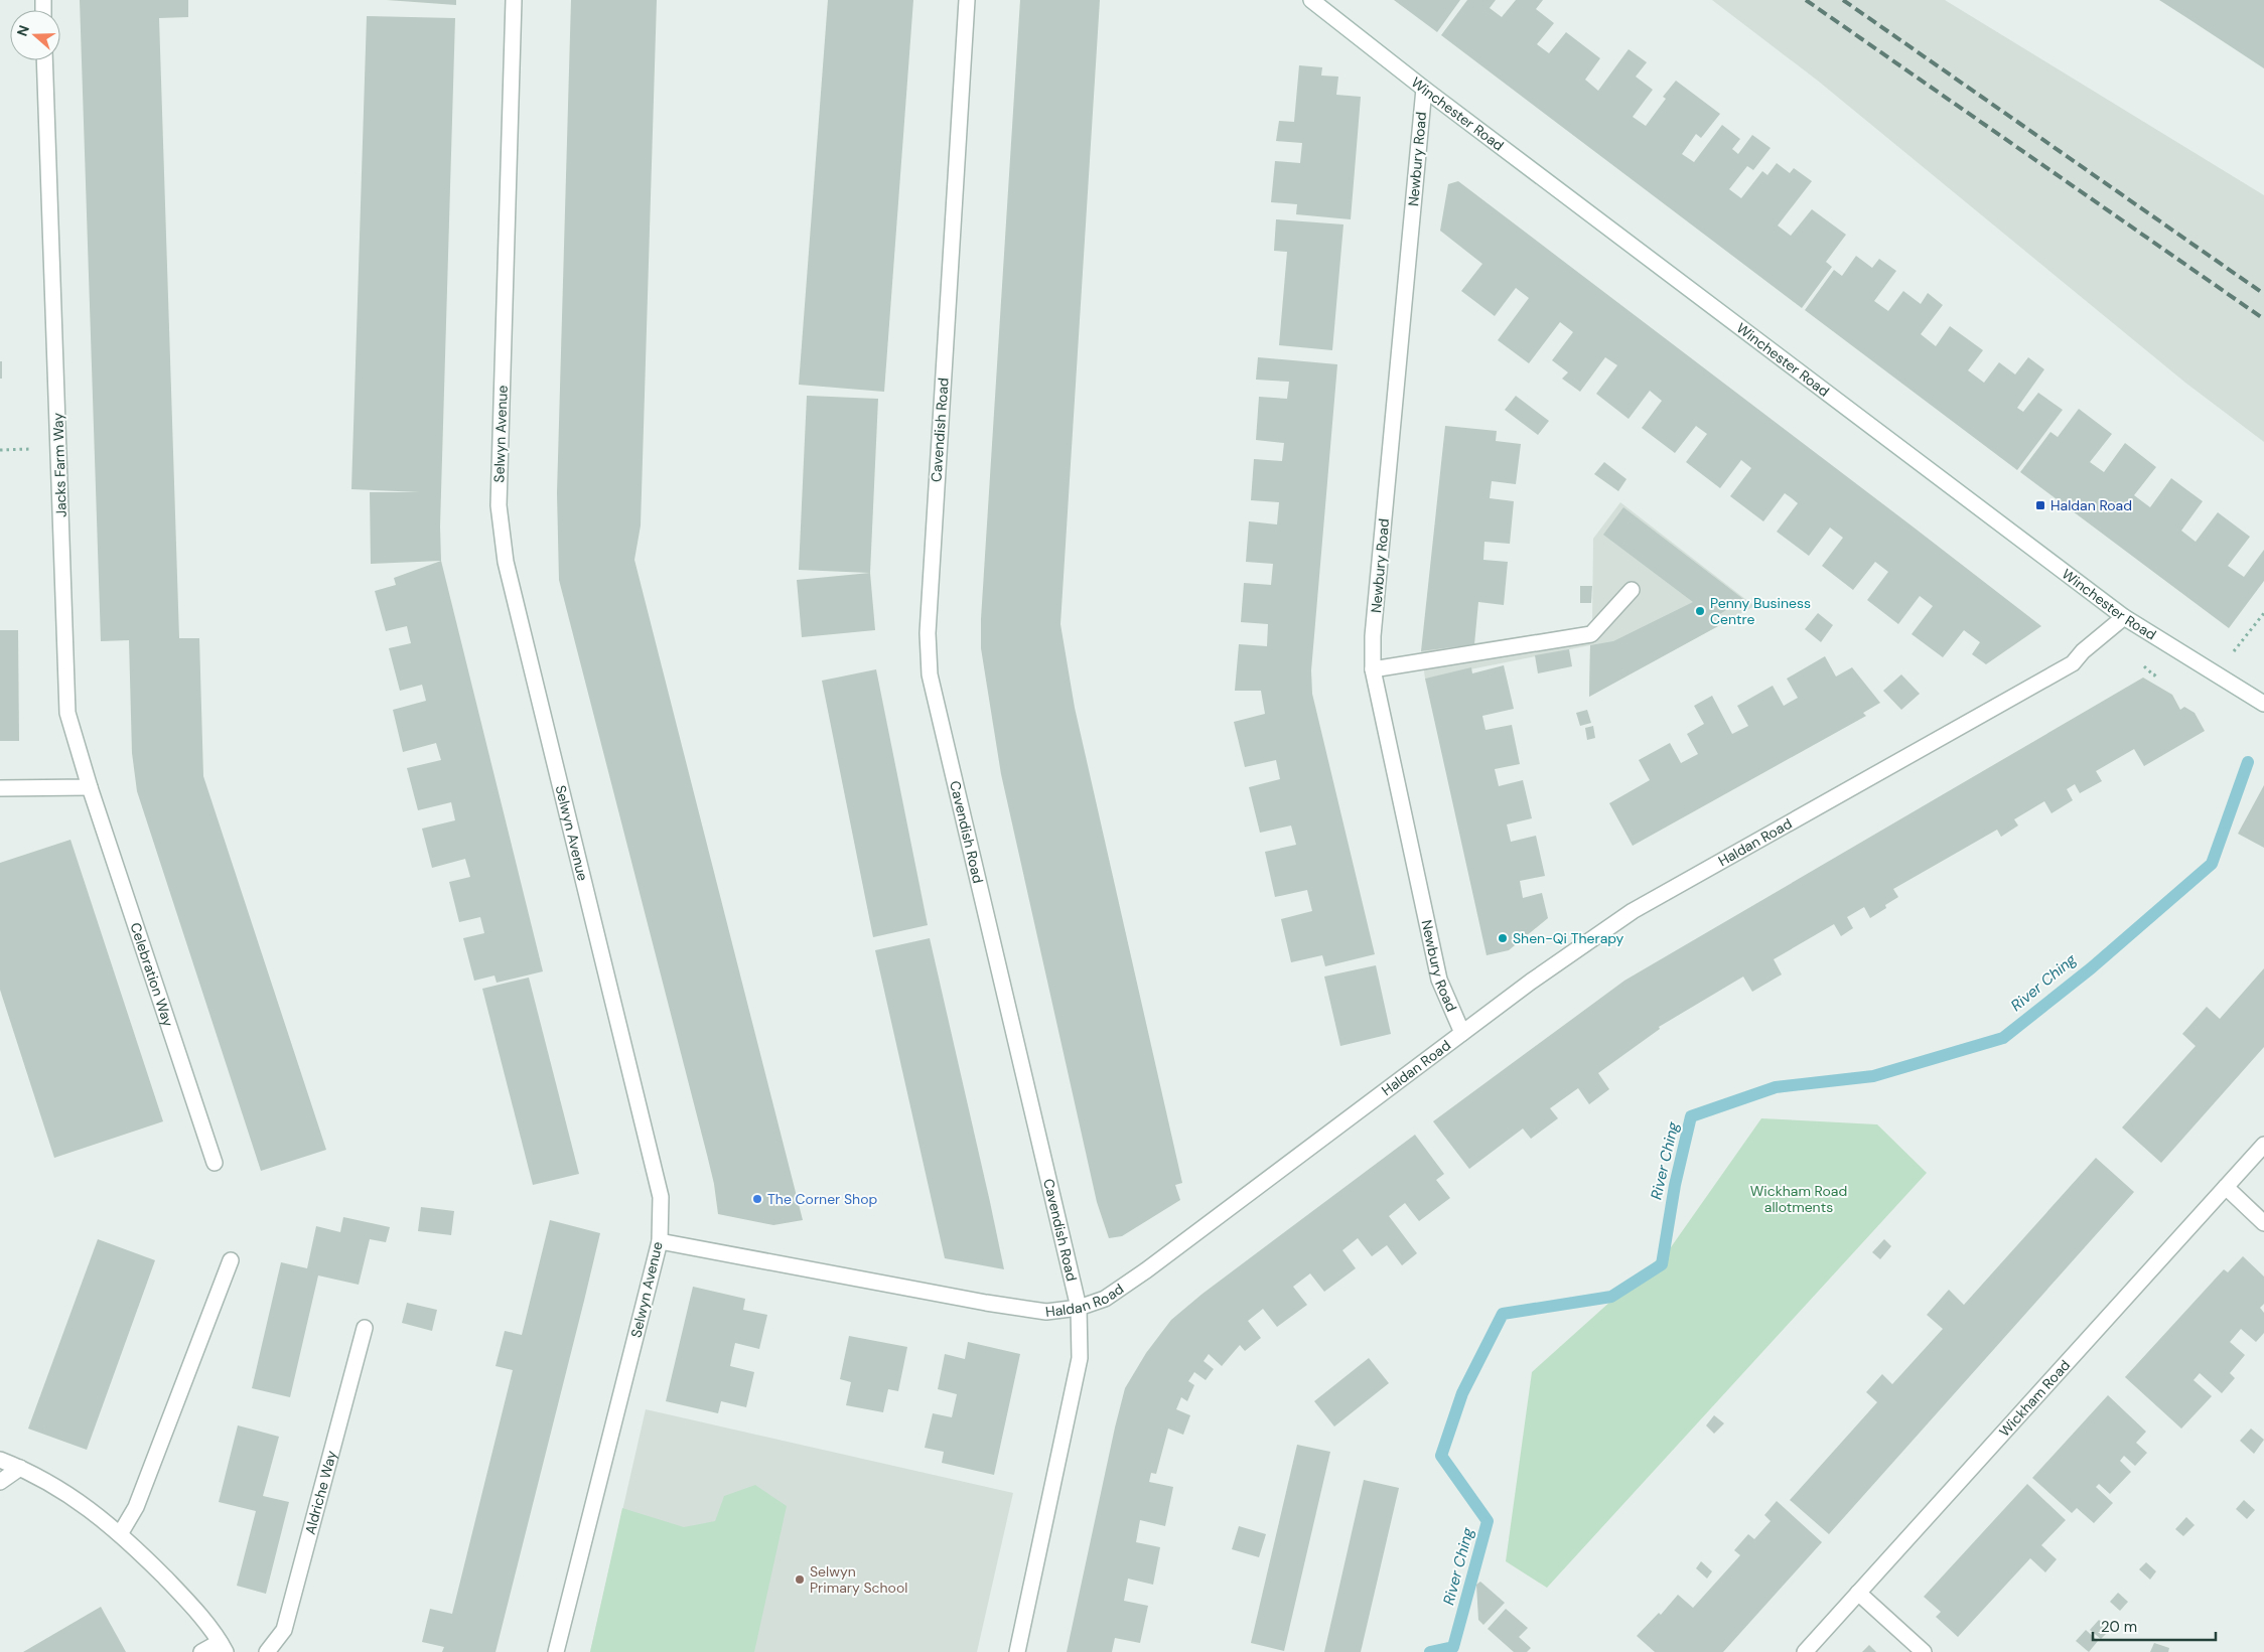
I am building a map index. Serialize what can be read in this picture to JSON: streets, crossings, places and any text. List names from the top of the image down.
{
  "streets": {
    "street": [
      "Winchester Road",
      "Newbury Road",
      "Cavendish Road",
      "Selwyn Avenue",
      "Jacks Farm Way",
      "Haldan Road",
      "Celebration Way",
      "Wickham Road",
      "Aldriche Way"
    ]
  },
  "crossings": [
    ["Winchester Road", "Newbury Road"],
    ["Winchester Road", "Haldan Road"],
    ["Newbury Road", "Haldan Road"],
    ["Cavendish Road", "Haldan Road"],
    ["Selwyn Avenue", "Haldan Road"],
    ["Jacks Farm Way", "Celebration Way"]
  ],
  "water": ["River Ching"],
  "parks": ["Wickham Road allotments"],
  "places": {
    "transit": ["Haldan Road"],
    "other": [
      "Penny Business Centre",
      "Shen-Qi Therapy",
      "The Corner Shop",
      "Selwyn Primary School"
    ]
  },
  "scale_bar": "20 m",
  "north": "left"
}
